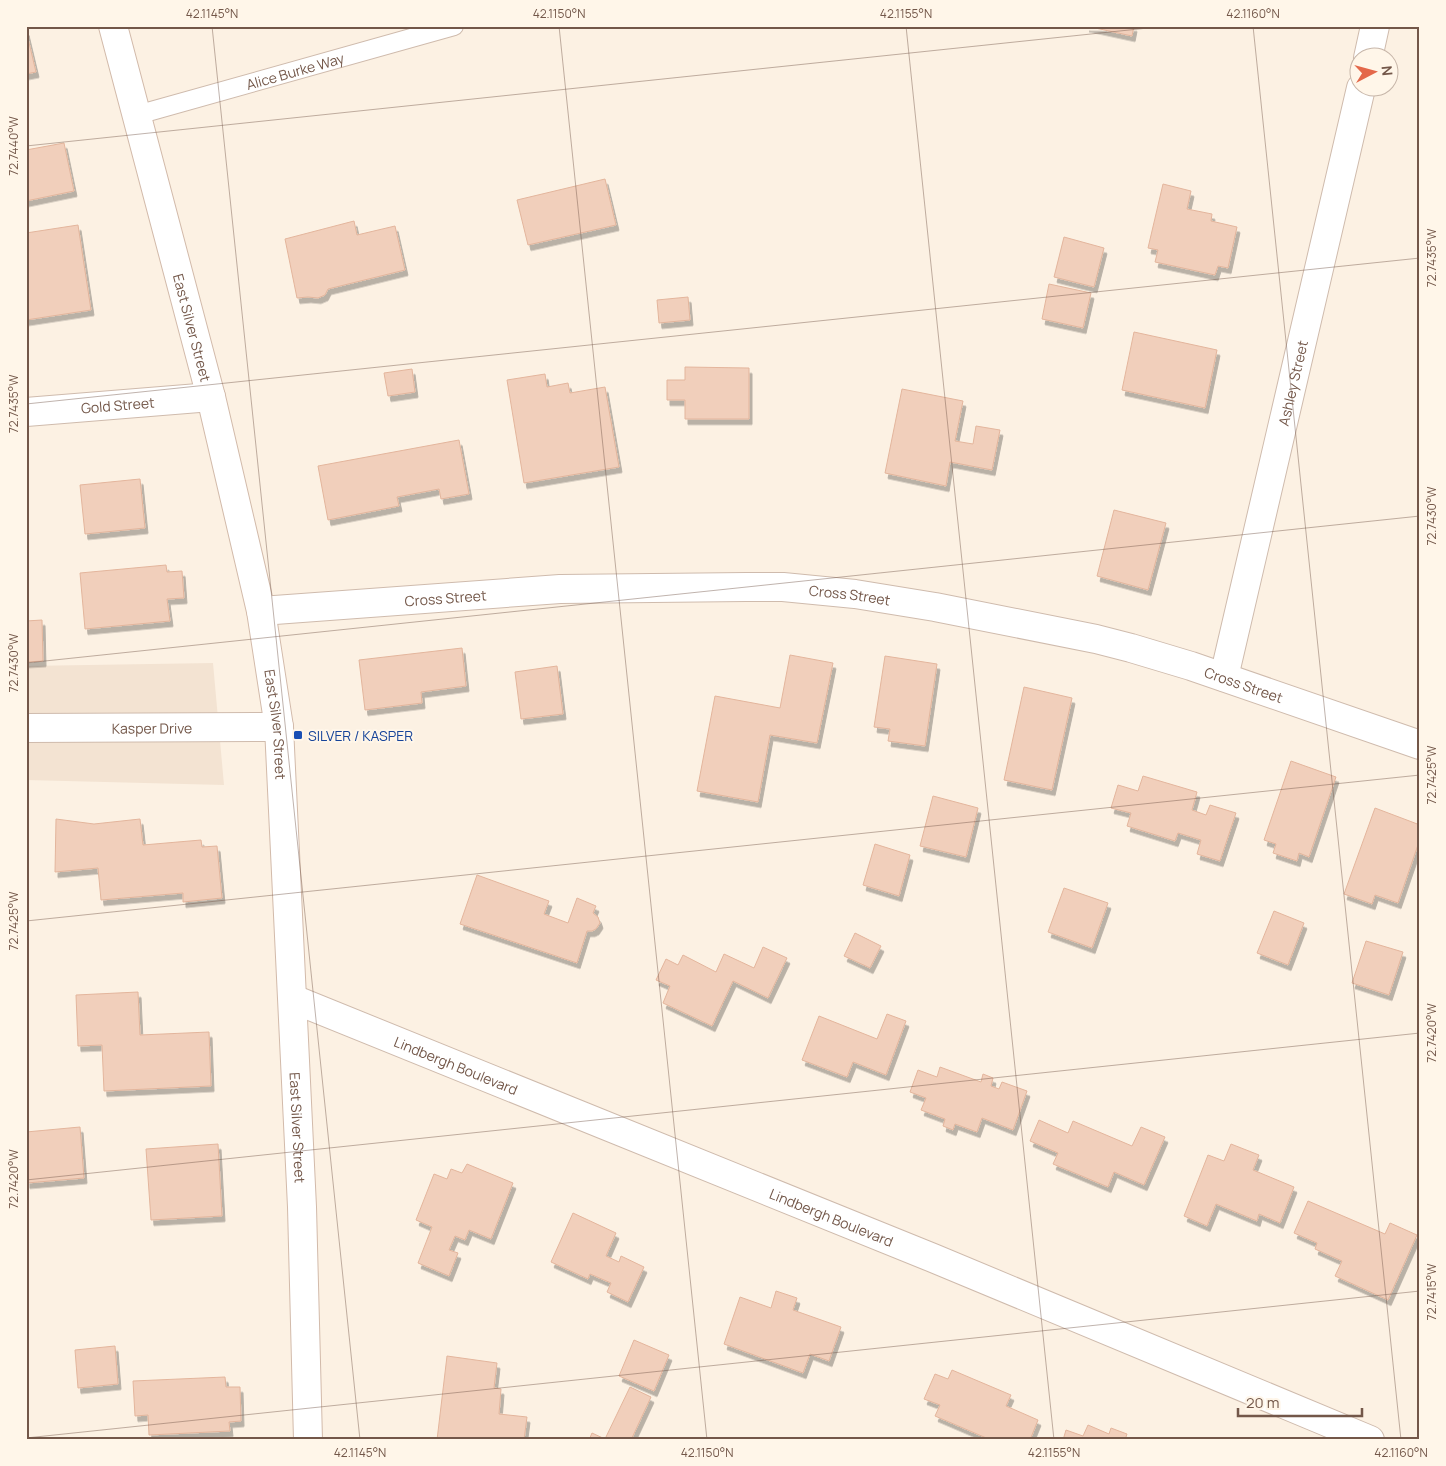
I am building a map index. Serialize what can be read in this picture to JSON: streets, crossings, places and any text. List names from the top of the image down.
{
  "streets": {
    "street": [
      "East Silver Street",
      "Ashley Street",
      "Gold Street",
      "Cross Street",
      "Kasper Drive",
      "Lindbergh Boulevard"
    ],
    "lane": ["Alice Burke Way"]
  },
  "crossings": [
    ["Alice Burke Way", "East Silver Street"],
    ["East Silver Street", "Gold Street"],
    ["East Silver Street", "Cross Street"],
    ["East Silver Street", "Kasper Drive"],
    ["East Silver Street", "Lindbergh Boulevard"],
    ["Ashley Street", "Cross Street"]
  ],
  "places": {
    "transit": ["SILVER / KASPER"]
  },
  "scale_bar": "20 m",
  "north": "right",
  "coordinates": [
    "42.1145°N",
    "42.1150°N",
    "42.1155°N",
    "42.1160°N",
    "72.7440°W",
    "72.7435°W",
    "72.7430°W",
    "72.7425°W",
    "72.7420°W",
    "72.7415°W"
  ]
}
